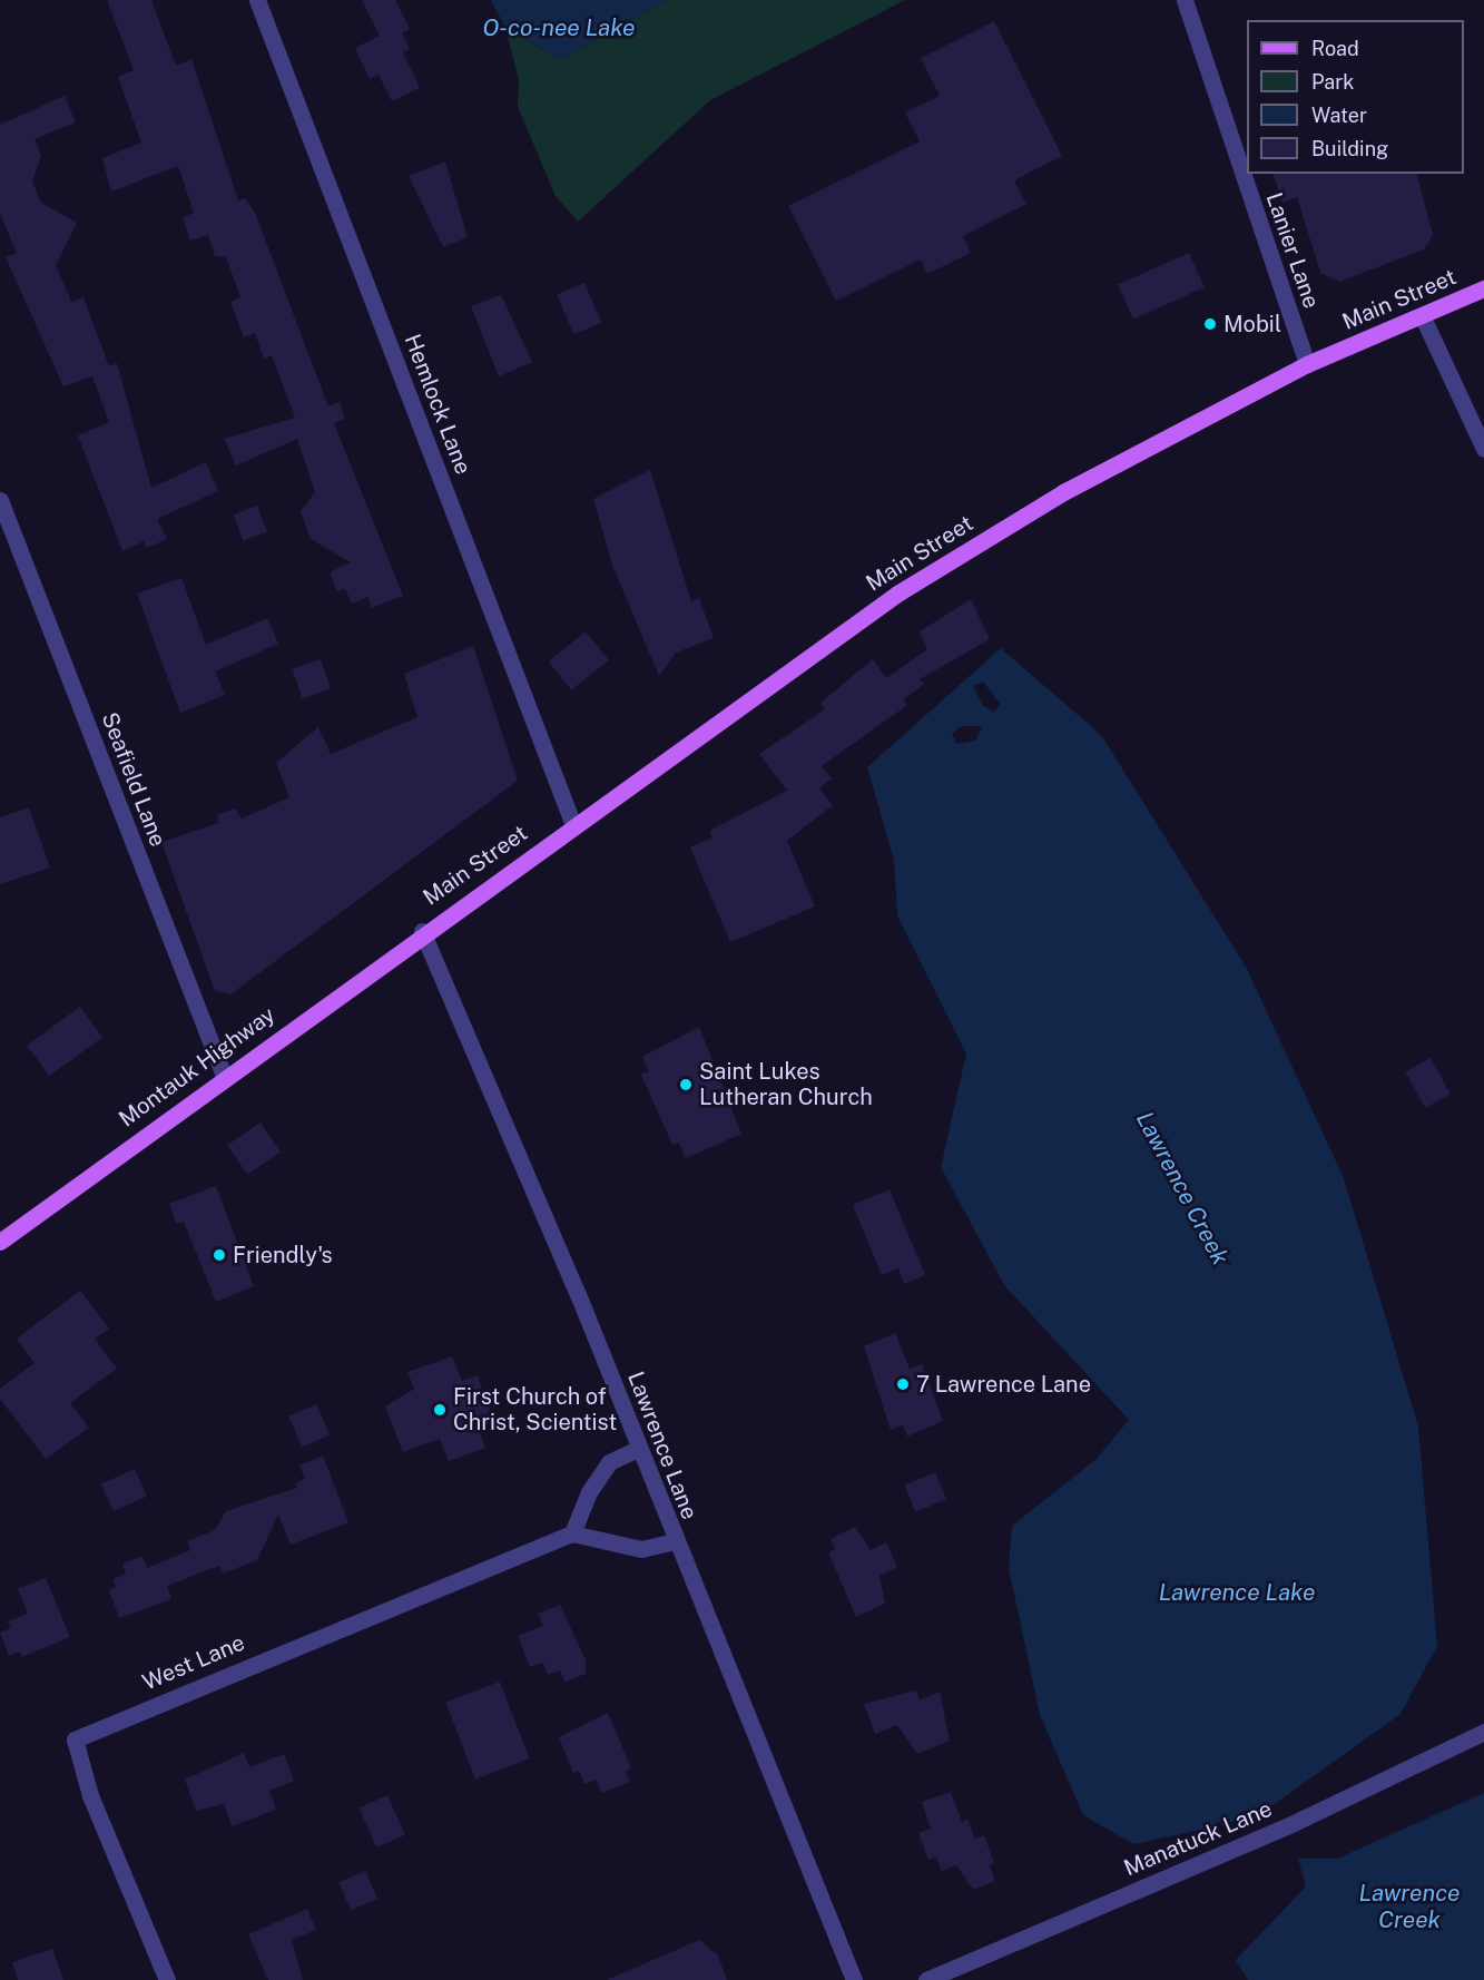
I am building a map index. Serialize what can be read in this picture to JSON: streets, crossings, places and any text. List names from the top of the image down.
{
  "streets": {
    "main road": ["Main Street", "Montauk Highway"],
    "street": [
      "Lanier Lane",
      "Hemlock Lane",
      "Seafield Lane",
      "Lawrence Lane",
      "West Lane",
      "Manatuck Lane"
    ]
  },
  "crossings": [
    ["Lanier Lane", "Main Street"],
    ["Main Street", "Hemlock Lane"],
    ["Main Street", "Montauk Highway"],
    ["Main Street", "Lawrence Lane"],
    ["Seafield Lane", "Montauk Highway"],
    ["Montauk Highway", "Lawrence Lane"]
  ],
  "water": ["O-co-nee Lake", "Lawrence Creek", "Lawrence Lake"],
  "places": [
    "Mobil",
    "Saint Lukes Lutheran Church",
    "Friendly's",
    "7 Lawrence Lane",
    "First Church of Christ, Scientist"
  ],
  "legend": [
    "Road",
    "Park",
    "Water",
    "Building"
  ]
}
